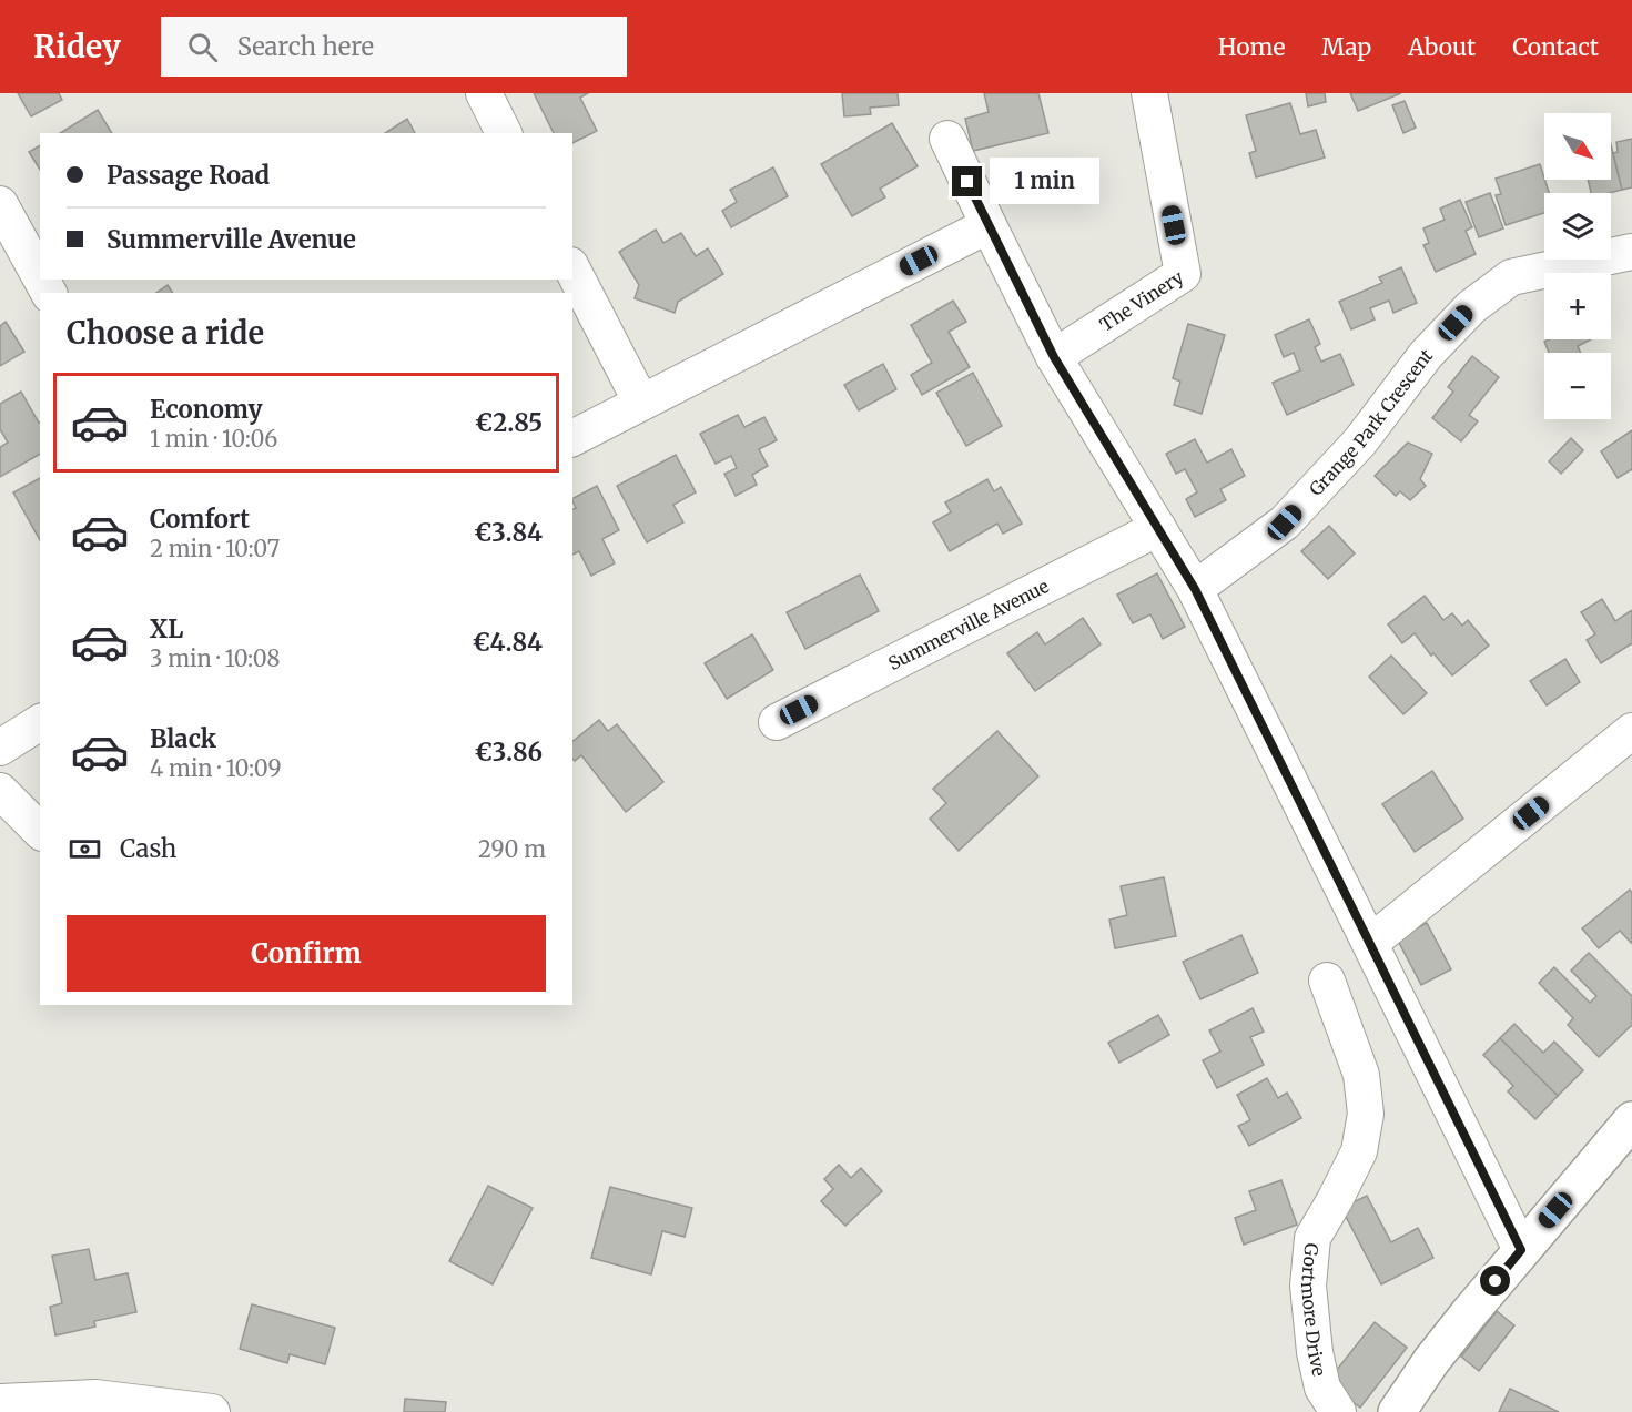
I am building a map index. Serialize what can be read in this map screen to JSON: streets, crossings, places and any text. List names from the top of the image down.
{
  "streets": {
    "street": [
      "The Vinery",
      "Grange Park Crescent",
      "Summerville Avenue",
      "Gortmore Drive"
    ]
  },
  "north": "bottom right",
  "page": {
    "header": "Ridey",
    "search": "Search here",
    "nav": [
      "Home",
      "Map",
      "About",
      "Contact"
    ],
    "map_buttons": ["+", "−"],
    "banner": ["Passage Road", "Summerville Avenue"],
    "bubble": "1 min",
    "heading": "Choose a ride",
    "list": [
      {
        "name": "Economy",
        "note": "1 min · 10:06",
        "value": "€2.85"
      },
      {
        "name": "Comfort",
        "note": "2 min · 10:07",
        "value": "€3.84"
      },
      {
        "name": "XL",
        "note": "3 min · 10:08",
        "value": "€4.84"
      },
      {
        "name": "Black",
        "note": "4 min · 10:09",
        "value": "€3.86"
      }
    ],
    "pay": ["Cash", "290 m"],
    "buttons": "Confirm"
  }
}
